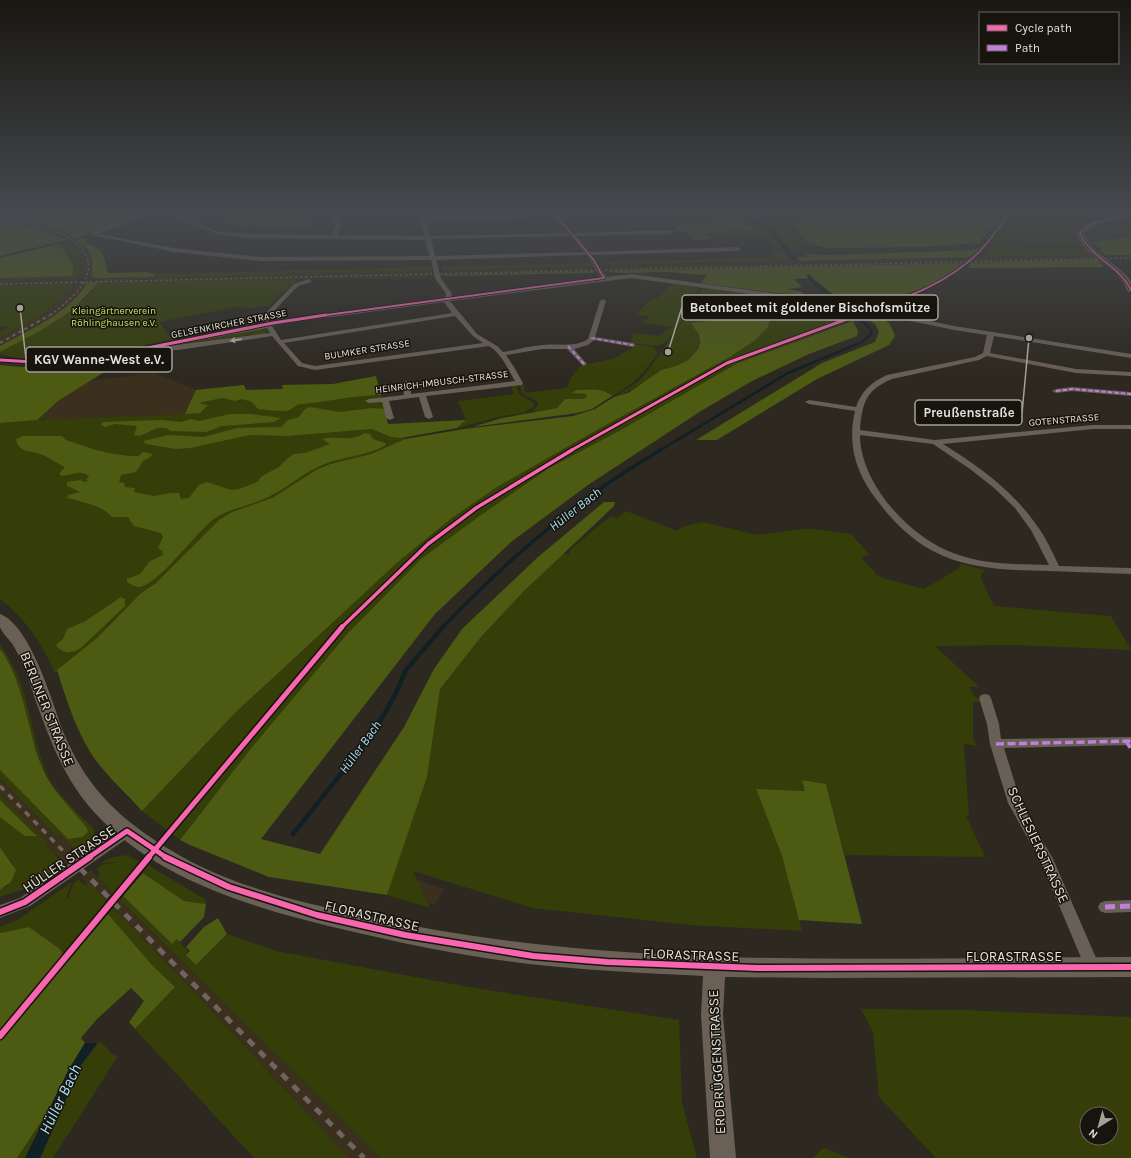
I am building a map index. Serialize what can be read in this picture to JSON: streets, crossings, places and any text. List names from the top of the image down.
{
  "streets": {
    "main road": ["BERLINER STRASSE", "FLORASTRASSE", "ERDBRÜGGENSTRASSE"],
    "street": [
      "GELSENKIRCHER STRASSE",
      "BULMKER STRASSE",
      "HEINRICH-IMBUSCH-STRASSE",
      "GOTENSTRASSE",
      "SCHLESIERSTRASSE",
      "HÜLLER STRASSE"
    ]
  },
  "crossings": [
    ["GELSENKIRCHER STRASSE", "BULMKER STRASSE"],
    ["GELSENKIRCHER STRASSE", "HEINRICH-IMBUSCH-STRASSE"],
    ["BULMKER STRASSE", "HEINRICH-IMBUSCH-STRASSE"],
    ["BERLINER STRASSE", "HÜLLER STRASSE"],
    ["BERLINER STRASSE", "FLORASTRASSE"],
    ["SCHLESIERSTRASSE", "FLORASTRASSE"],
    ["FLORASTRASSE", "ERDBRÜGGENSTRASSE"]
  ],
  "water": ["Hüller Bach"],
  "parks": ["Kleingärtnerverein Röhlinghausen e.V."],
  "places": ["KGV Wanne-West e.V.", "Preußenstraße", "Betonbeet mit goldener Bischofsmütze"],
  "legend": ["Cycle path", "Path"],
  "north": "bottom left"
}
